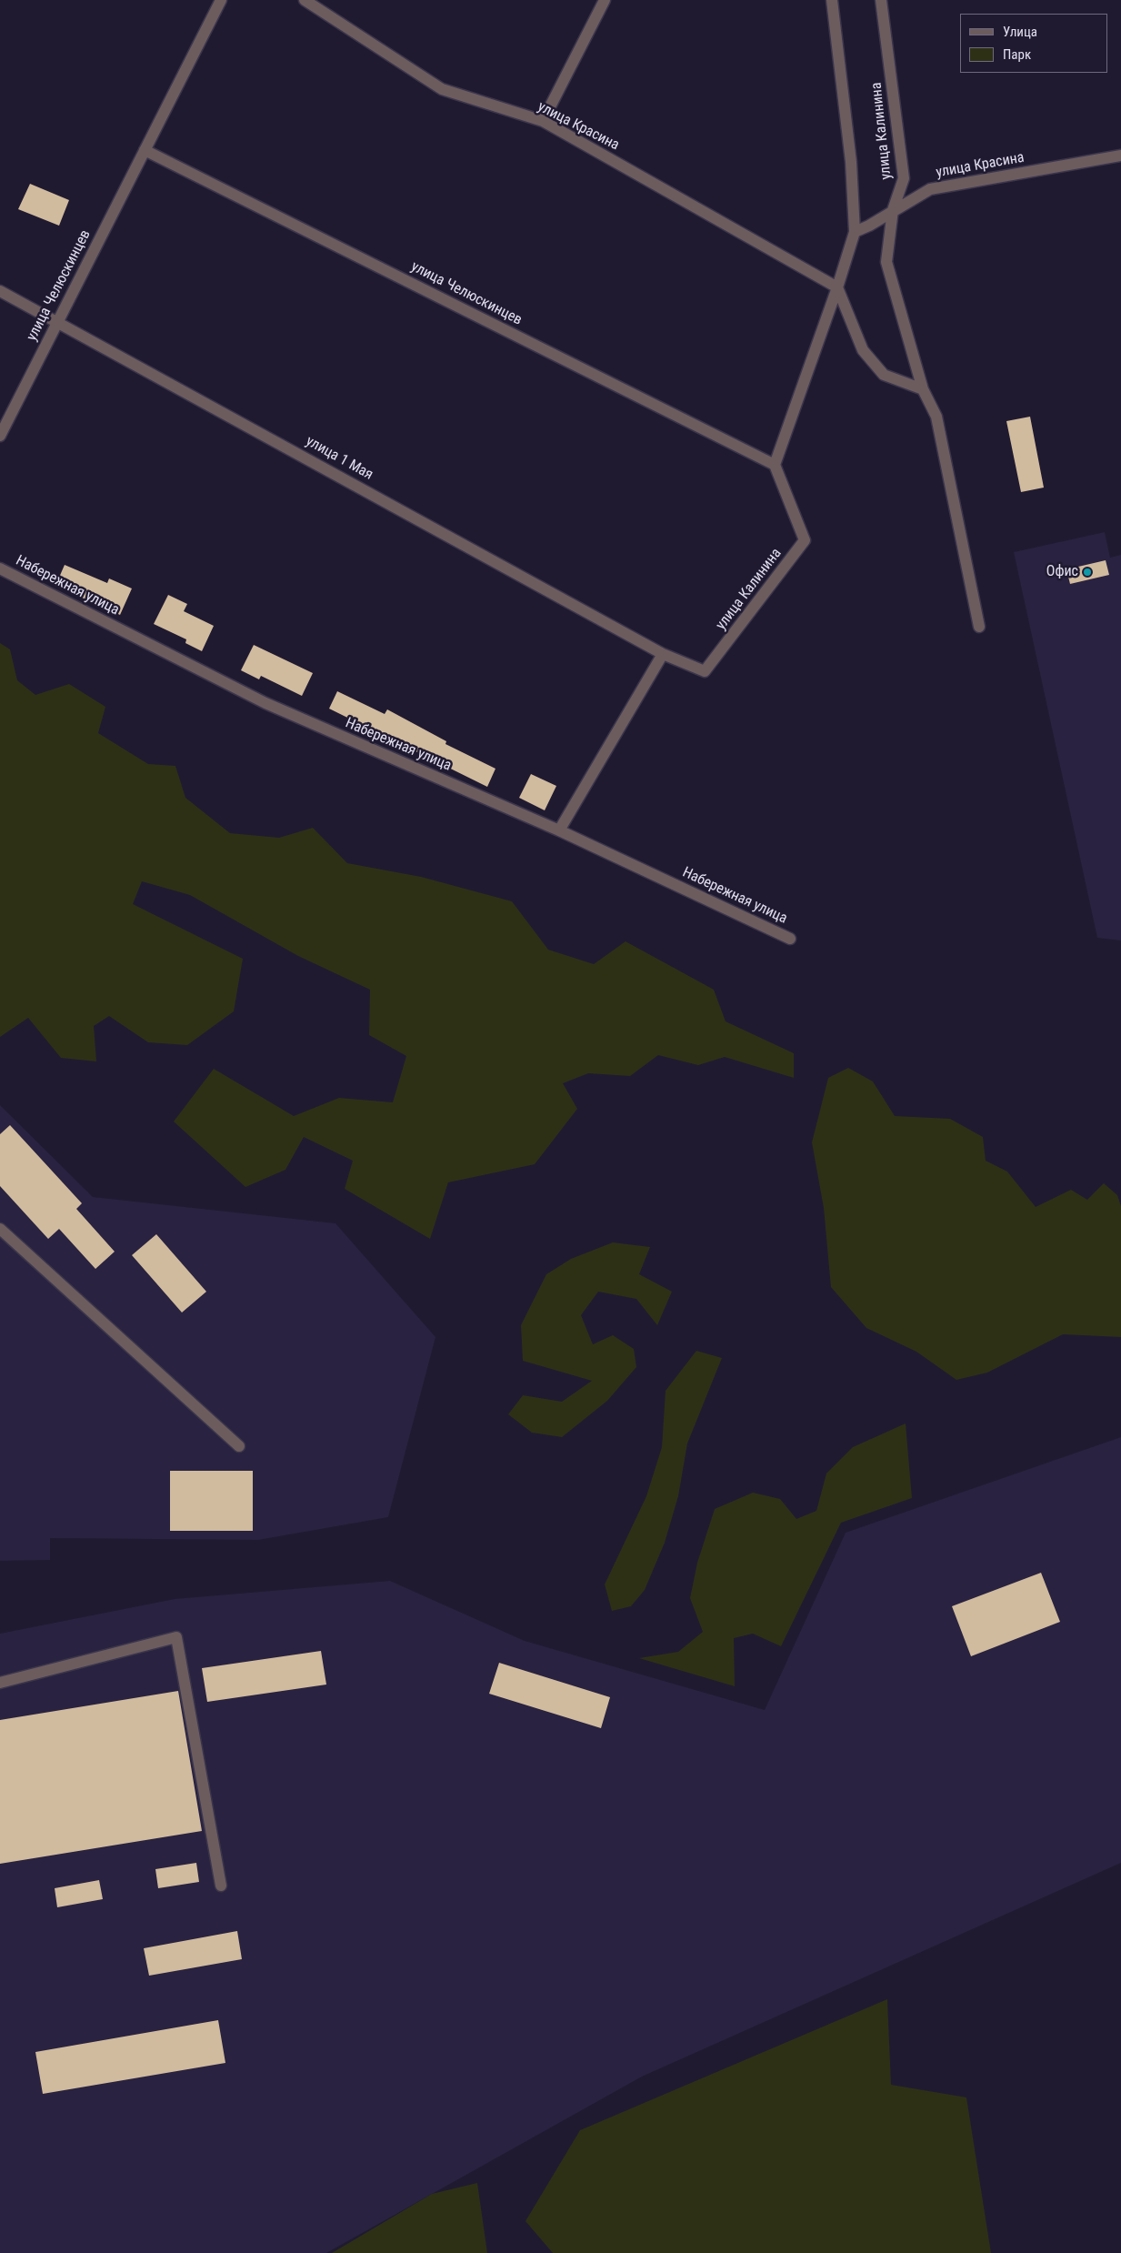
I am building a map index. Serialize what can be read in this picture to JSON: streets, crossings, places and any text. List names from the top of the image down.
{
  "streets": {
    "street": [
      "улица Красина",
      "улица Калинина",
      "улица Челюскинцев",
      "улица 1 Мая",
      "Набережная улица"
    ]
  },
  "crossings": [
    ["улица Красина", "улица Калинина"],
    ["улица Калинина", "улица Челюскинцев"],
    ["улица Калинина", "улица 1 Мая"],
    ["улица Челюскинцев", "улица 1 Мая"]
  ],
  "places": ["Офис"],
  "legend": ["Улица", "Парк"]
}
